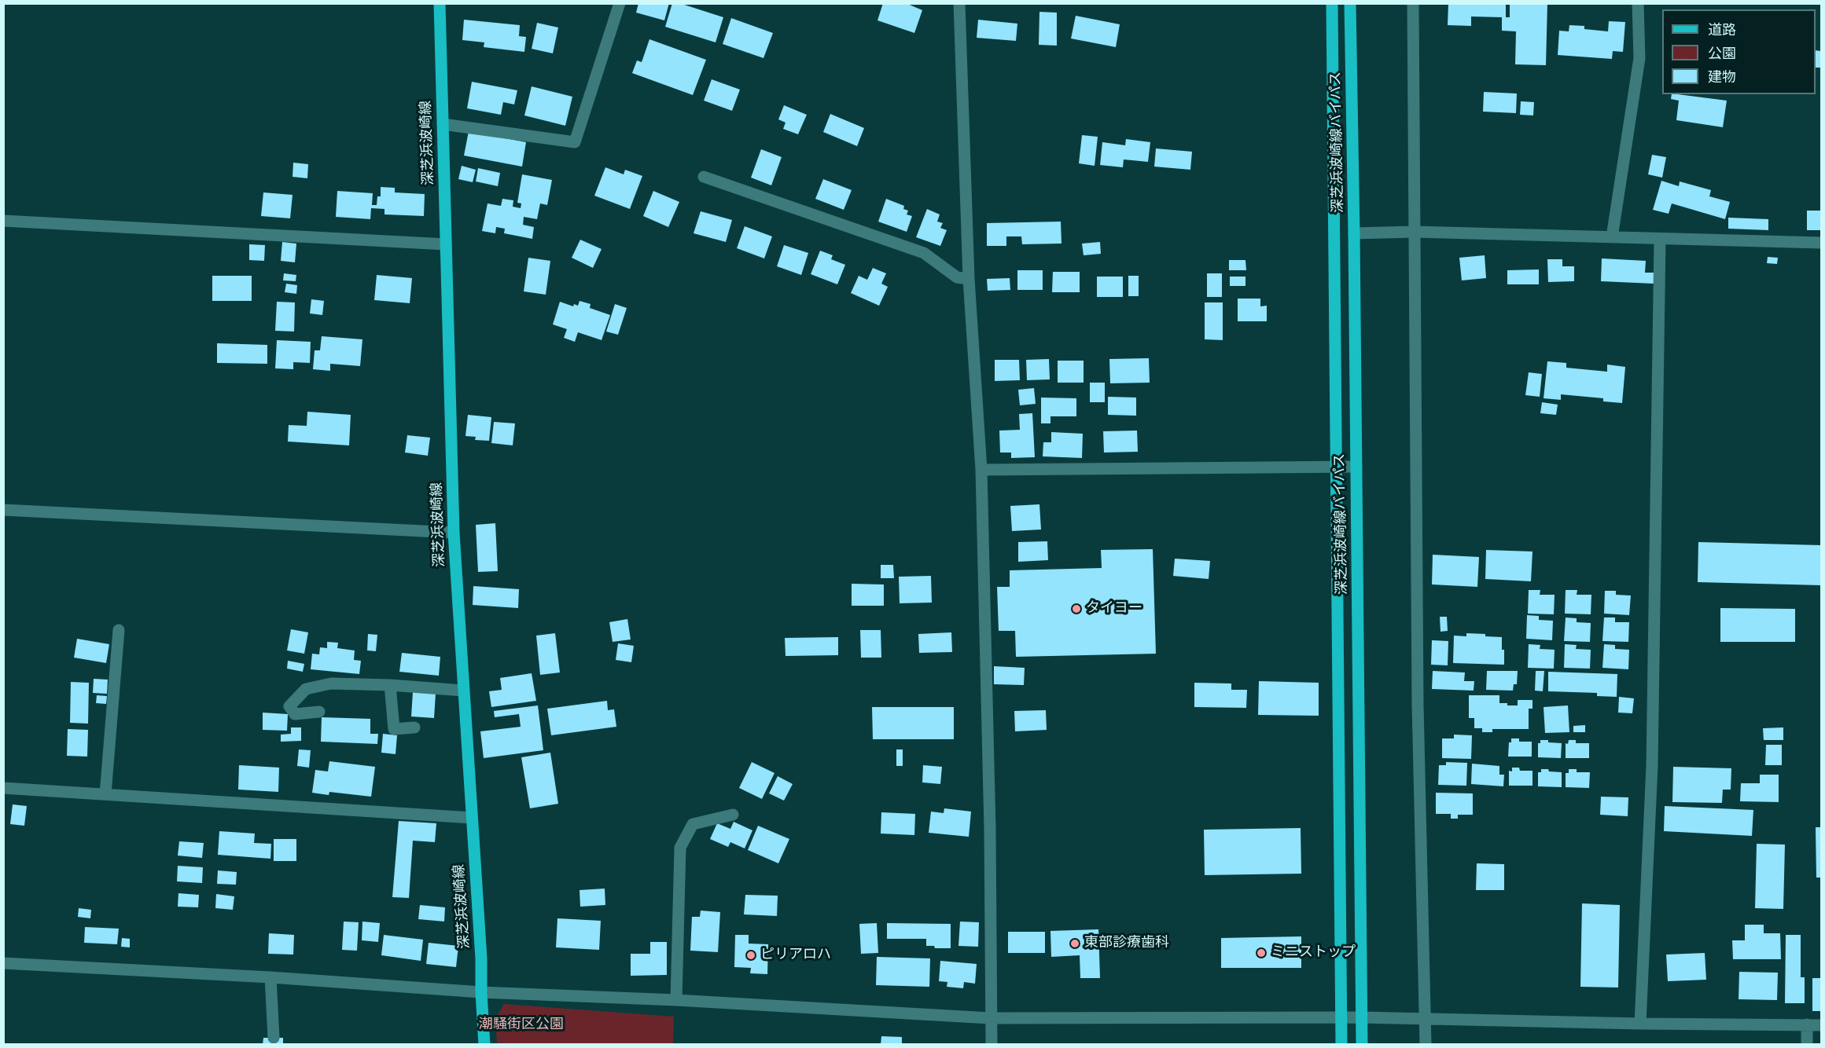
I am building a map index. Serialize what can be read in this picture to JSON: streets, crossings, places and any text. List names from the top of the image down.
{
  "streets": {
    "main road": ["深芝浜波崎線バイパス", "深芝浜波崎線"]
  },
  "parks": ["潮騒街区公園"],
  "places": [
    "タイヨー",
    "東部診療歯科",
    "ミニストップ",
    "ピリアロハ"
  ],
  "legend": ["道路", "公園", "建物"]
}
